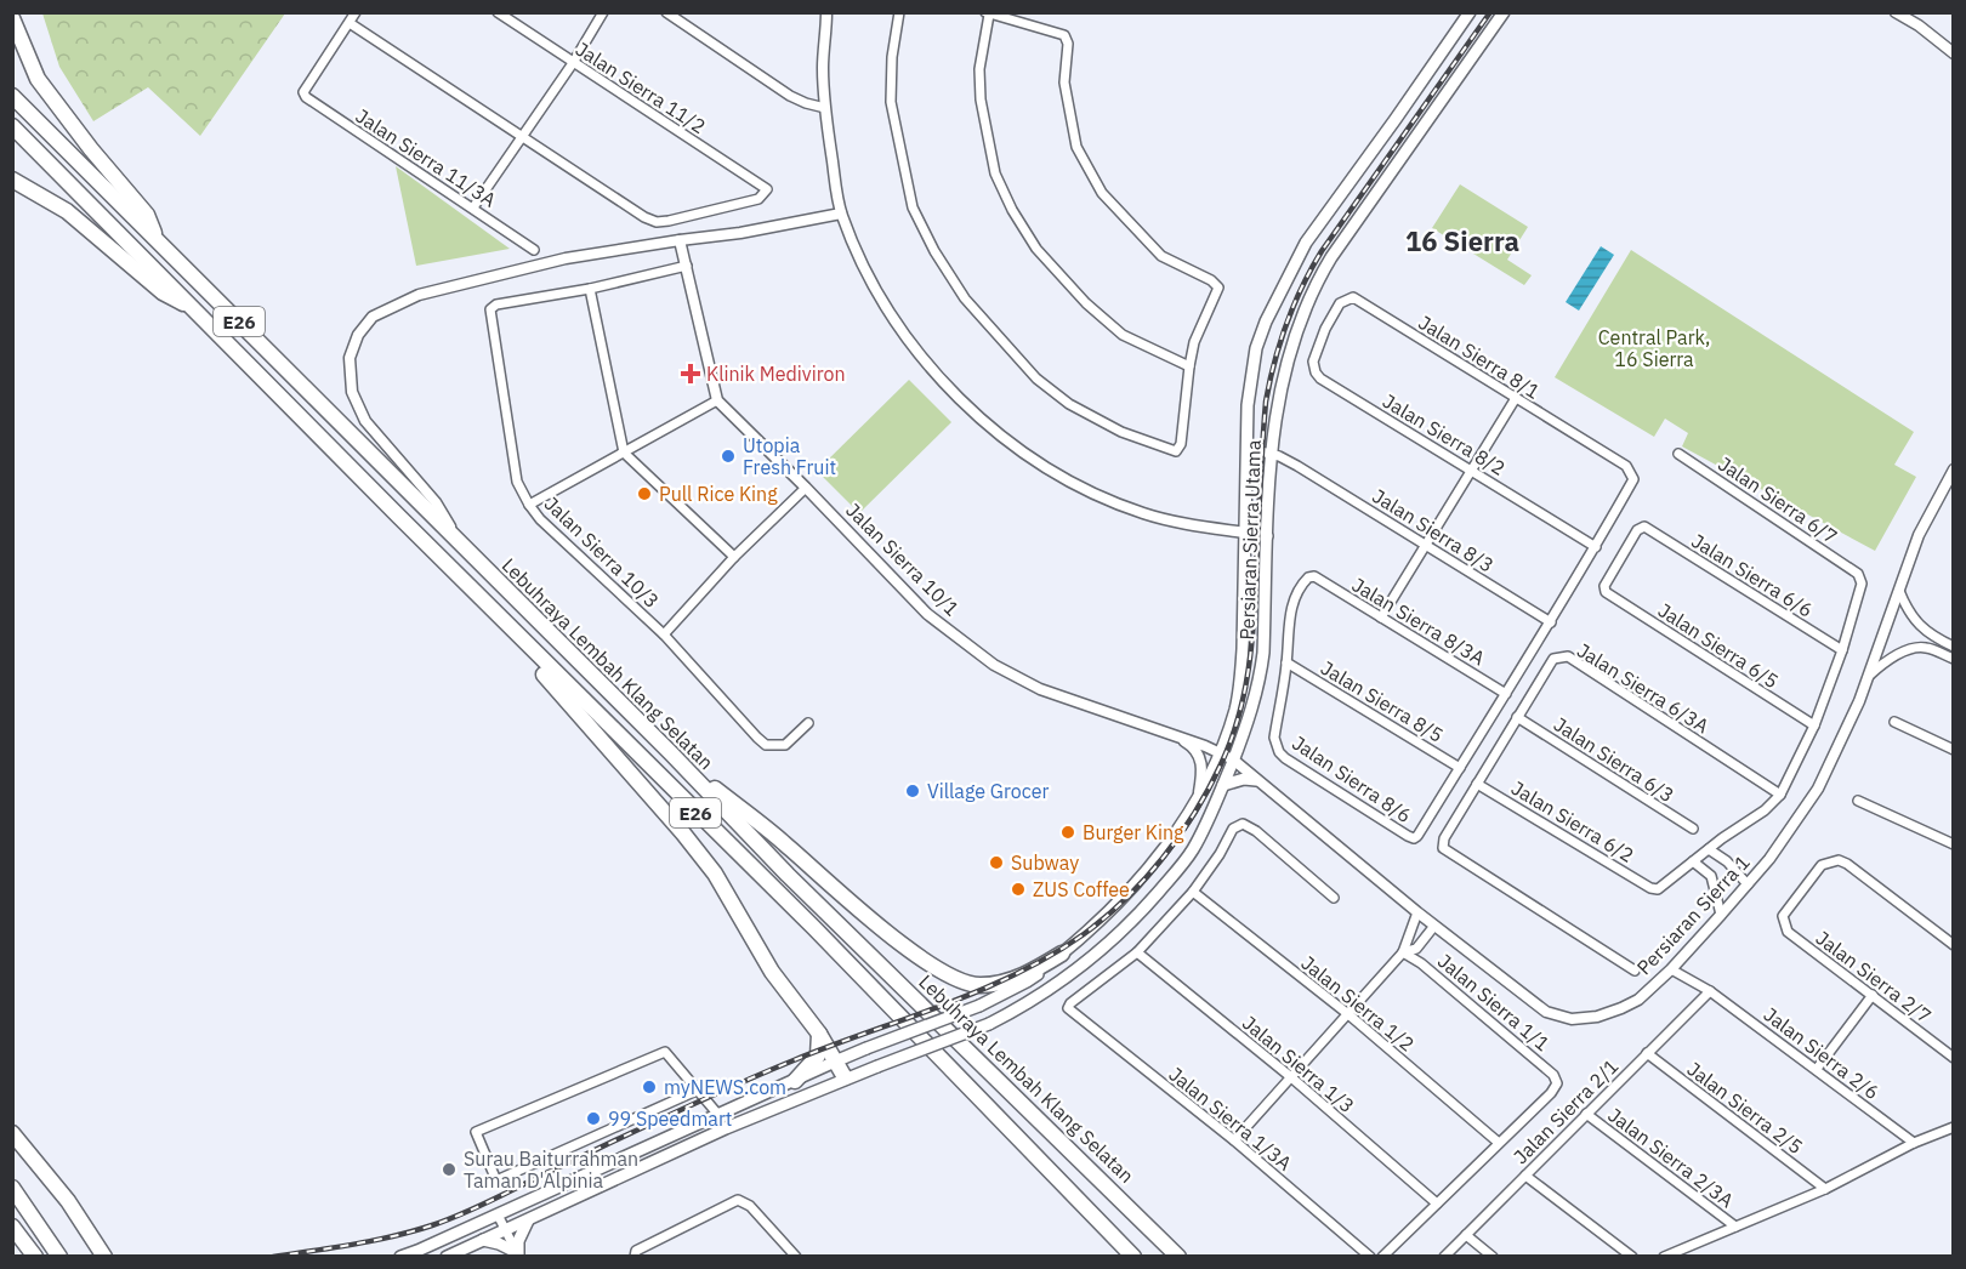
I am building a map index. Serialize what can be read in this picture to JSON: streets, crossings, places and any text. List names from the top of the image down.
{
  "streets": {
    "highway": ["E26", "Lebuhraya Lembah Klang Selatan"],
    "main road": ["Persiaran Sierra Utama"],
    "street": [
      "Jalan Sierra 11/2",
      "Jalan Sierra 11/3A",
      "Jalan Sierra 8/1",
      "Jalan Sierra 8/2",
      "Jalan Sierra 6/7",
      "Jalan Sierra 8/3",
      "Jalan Sierra 10/3",
      "Jalan Sierra 10/1",
      "Jalan Sierra 6/6",
      "Jalan Sierra 8/3A",
      "Jalan Sierra 6/5",
      "Jalan Sierra 6/3A",
      "Jalan Sierra 8/5",
      "Jalan Sierra 6/3",
      "Jalan Sierra 8/6",
      "Jalan Sierra 6/2",
      "Persiaran Sierra 1",
      "Jalan Sierra 2/7",
      "Jalan Sierra 1/1",
      "Jalan Sierra 1/2",
      "Jalan Sierra 2/6",
      "Jalan Sierra 1/3",
      "Jalan Sierra 2/5",
      "Jalan Sierra 2/1",
      "Jalan Sierra 1/3A",
      "Jalan Sierra 2/3A"
    ]
  },
  "crossings": [
    ["Jalan Sierra 8/1", "Jalan Sierra 8/2"],
    ["Jalan Sierra 6/7", "Jalan Sierra 6/6"],
    ["Jalan Sierra 8/3", "Persiaran Sierra Utama"],
    ["Persiaran Sierra Utama", "Jalan Sierra 10/1"],
    ["Persiaran Sierra Utama", "Persiaran Sierra 1"],
    ["Jalan Sierra 10/1", "Persiaran Sierra 1"],
    ["Jalan Sierra 6/6", "Jalan Sierra 6/5"],
    ["Jalan Sierra 8/3A", "Jalan Sierra 8/5"],
    ["Jalan Sierra 8/3A", "Jalan Sierra 8/6"],
    ["Jalan Sierra 6/3A", "Jalan Sierra 6/3"],
    ["Jalan Sierra 6/3A", "Jalan Sierra 6/2"],
    ["Jalan Sierra 8/5", "Jalan Sierra 8/6"],
    ["Persiaran Sierra 1", "Jalan Sierra 2/6"],
    ["Jalan Sierra 1/1", "Jalan Sierra 1/2"],
    ["Jalan Sierra 2/6", "Jalan Sierra 2/1"],
    ["Jalan Sierra 1/3", "Jalan Sierra 1/3A"],
    ["Jalan Sierra 2/5", "Jalan Sierra 2/1"],
    ["Jalan Sierra 2/1", "Jalan Sierra 2/3A"]
  ],
  "districts": ["16 Sierra"],
  "parks": ["Central Park, 16 Sierra"],
  "places": {
    "health": ["Klinik Mediviron"],
    "other": [
      "Utopia Fresh Fruit",
      "Pull Rice King",
      "Village Grocer",
      "Burger King",
      "Subway",
      "ZUS Coffee",
      "myNEWS.com",
      "99 Speedmart",
      "Surau Baiturrahman Taman D'Alpinia"
    ]
  }
}
